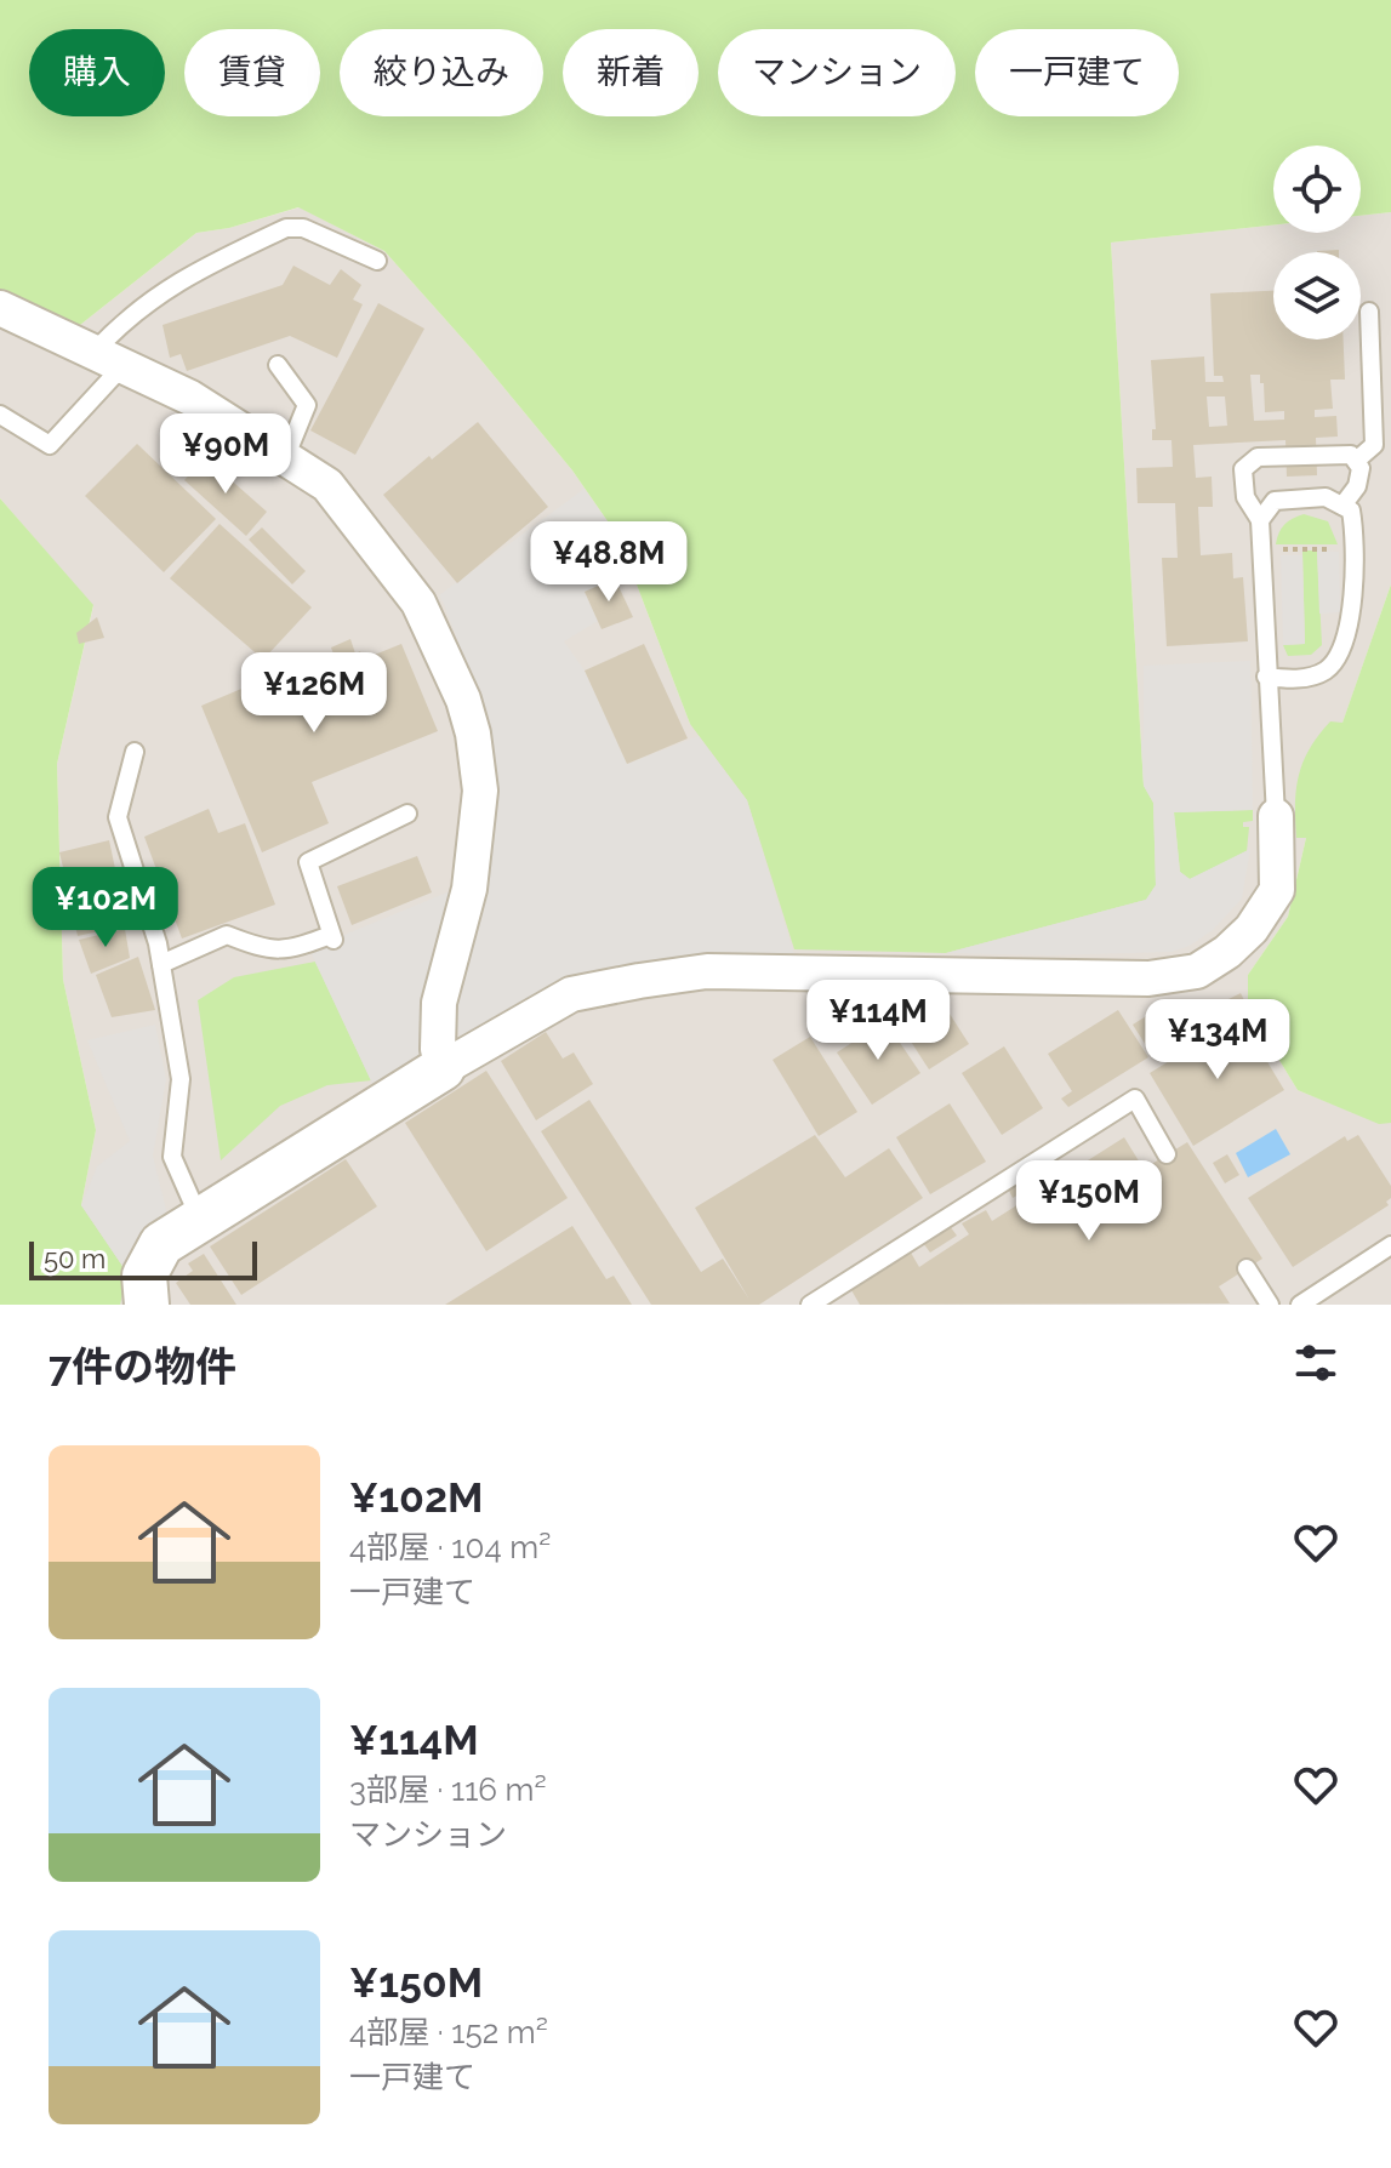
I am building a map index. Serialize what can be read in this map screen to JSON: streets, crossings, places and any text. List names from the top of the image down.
{
  "scale_bar": "50 m",
  "page": {
    "chip": [
      "購入",
      "賃貸",
      "絞り込み",
      "新着",
      "マンション",
      "一戸建て"
    ],
    "price": [
      "¥90M",
      "¥48.8M",
      "¥126M",
      "¥102M",
      "¥114M",
      "¥134M",
      "¥150M"
    ],
    "scale": "50 m",
    "heading": "7件の物件",
    "list": [
      {
        "name": "¥102M",
        "note": "4部屋 · 104 m² · 一戸建て"
      },
      {
        "name": "¥114M",
        "note": "3部屋 · 116 m² · マンション"
      },
      {
        "name": "¥150M",
        "note": "4部屋 · 152 m² · 一戸建て"
      }
    ]
  }
}
